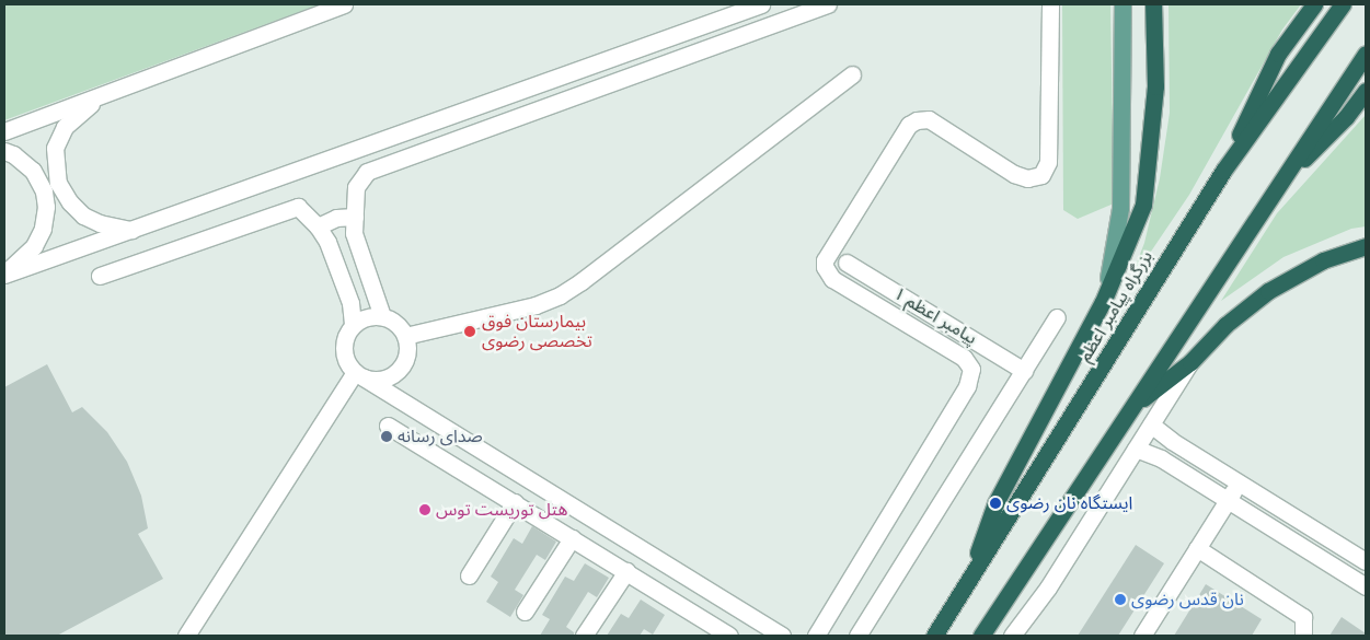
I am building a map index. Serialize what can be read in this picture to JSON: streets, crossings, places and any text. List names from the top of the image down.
{
  "streets": {
    "highway": ["بزرگراه پیامبر اعظم"],
    "street": ["پیامبر اعظم ۱"]
  },
  "places": [
    "بیمارستان فوق تخصصی رضوی",
    "صدای رسانه",
    "ایستگاه نان رضوی",
    "هتل توریست توس",
    "نان قدس رضوی"
  ]
}
